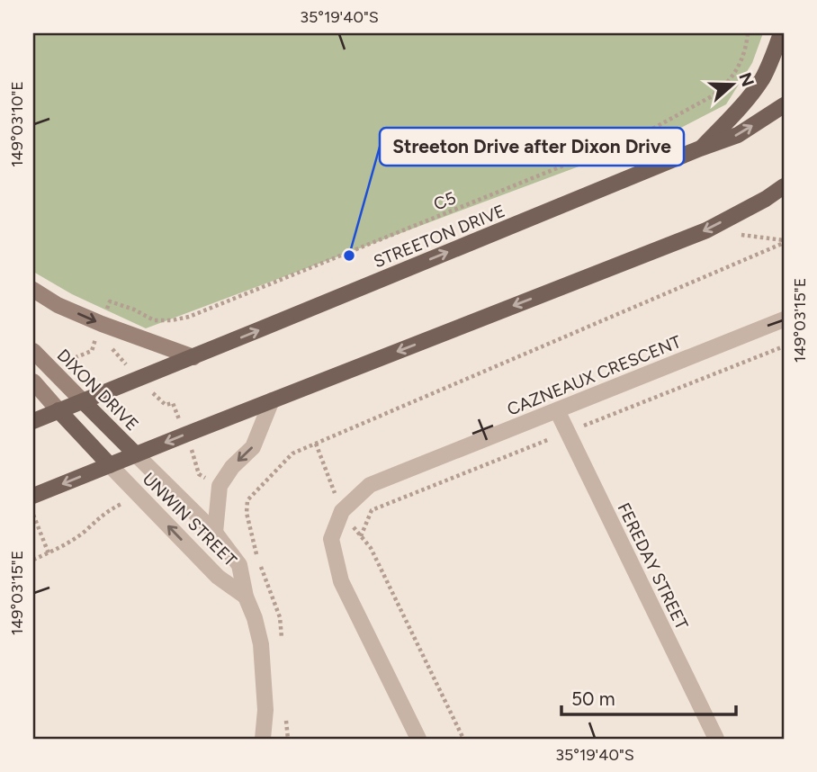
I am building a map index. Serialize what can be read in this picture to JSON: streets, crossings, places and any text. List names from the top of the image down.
{
  "streets": {
    "main road": ["STREETON DRIVE", "DIXON DRIVE"],
    "street": ["CAZNEAUX CRESCENT", "UNWIN STREET", "FEREDAY STREET"],
    "path": ["C5"]
  },
  "crossings": [
    ["STREETON DRIVE", "DIXON DRIVE"],
    ["CAZNEAUX CRESCENT", "FEREDAY STREET"],
    ["DIXON DRIVE", "UNWIN STREET"]
  ],
  "places": ["Streeton Drive after Dixon Drive"],
  "scale_bar": "50 m",
  "north": "right",
  "coordinates": ["35°19'40\"S", "149°03'10\"E", "149°03'15\"E"]
}
